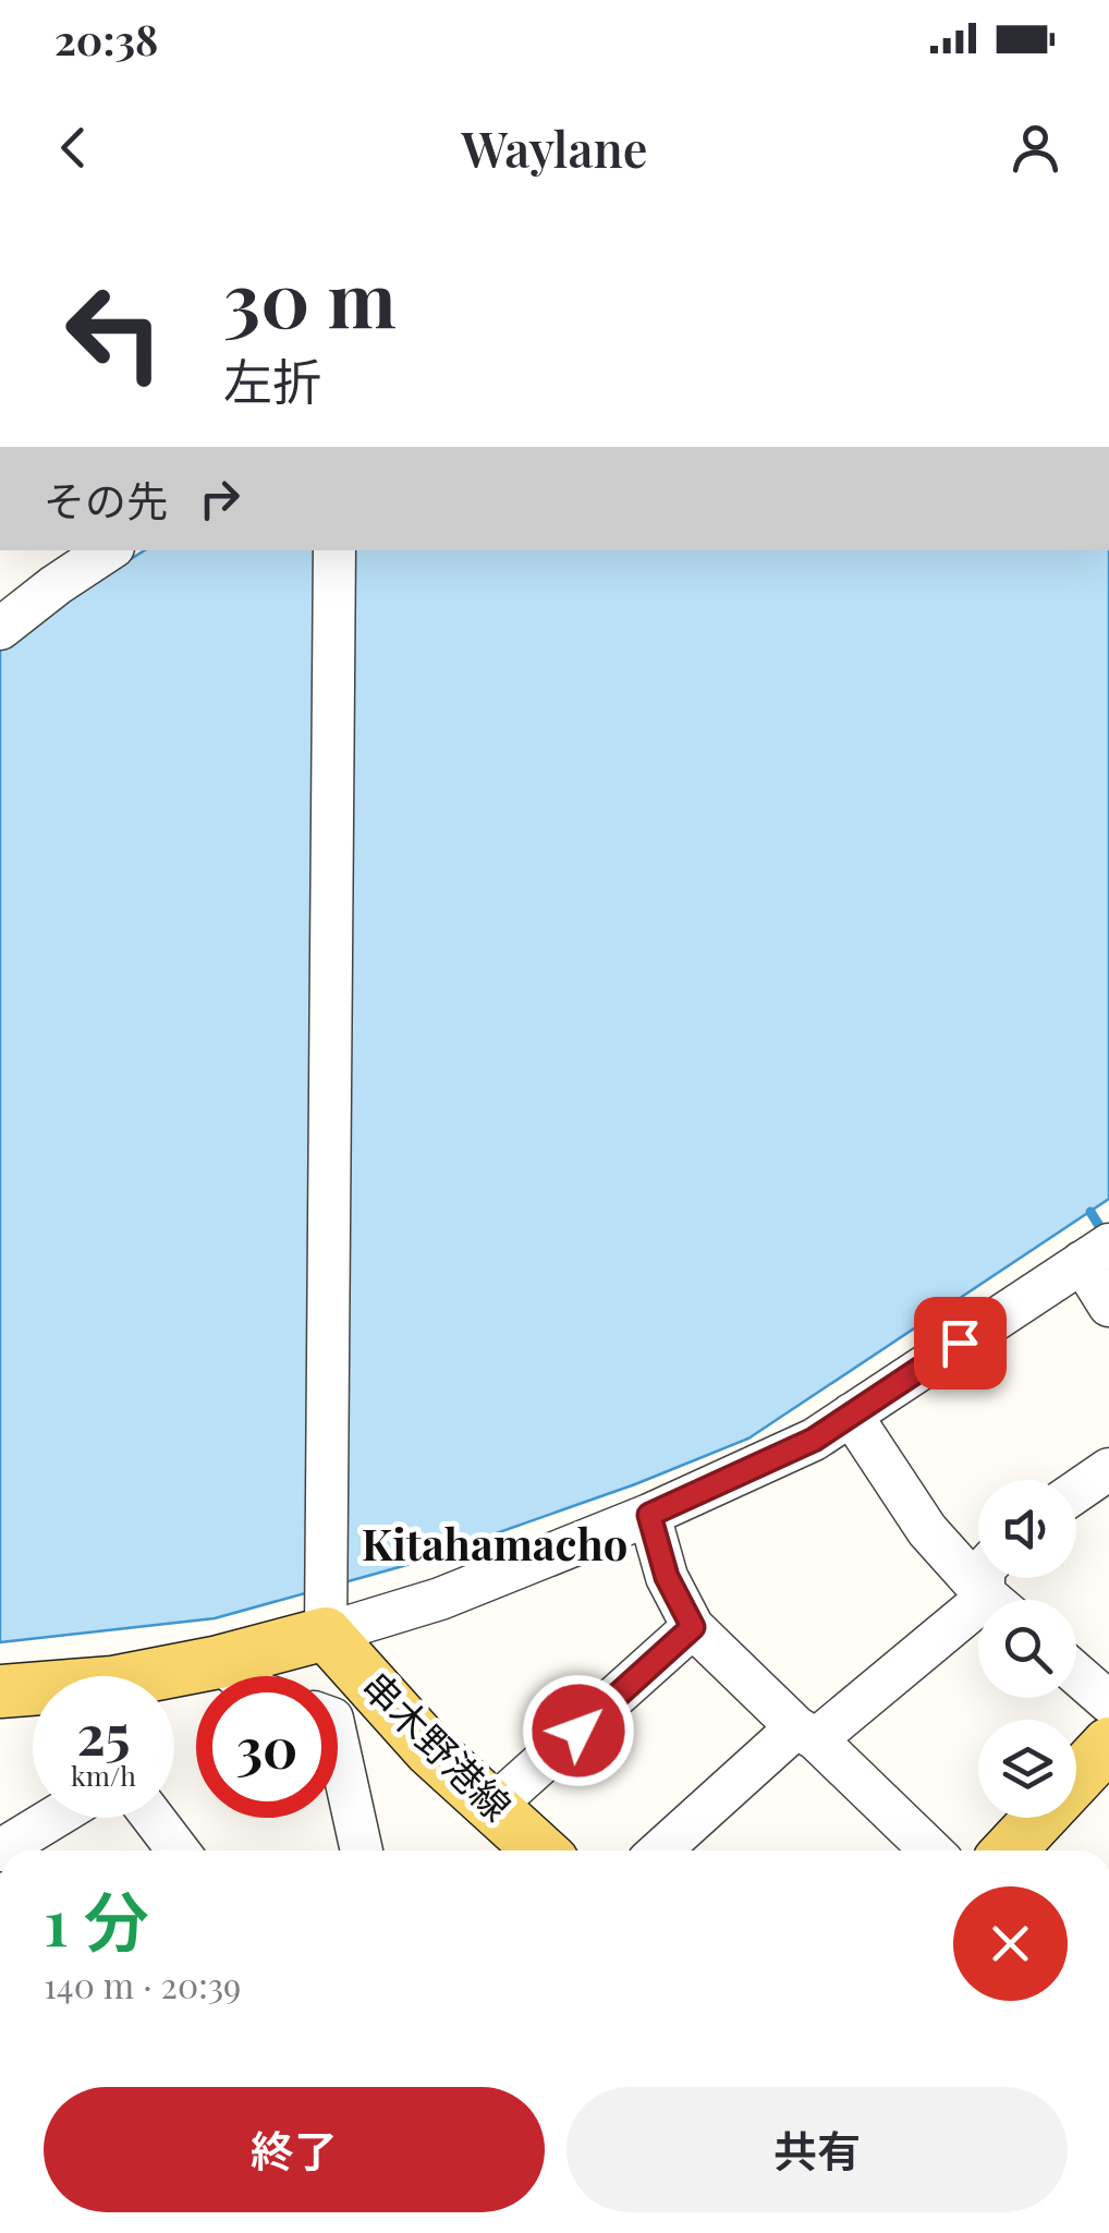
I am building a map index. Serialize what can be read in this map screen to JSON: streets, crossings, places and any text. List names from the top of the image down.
{
  "streets": {
    "main road": ["串木野港線"]
  },
  "districts": ["Kitahamacho"],
  "page": {
    "status": "20:38",
    "header": "Waylane",
    "turn": ["30 m", "左折"],
    "then": "その先",
    "speed": "25 km/h",
    "limit": "30",
    "heading": ["1 分", "140 m · 20:39"],
    "buttons": ["終了", "共有"]
  }
}
